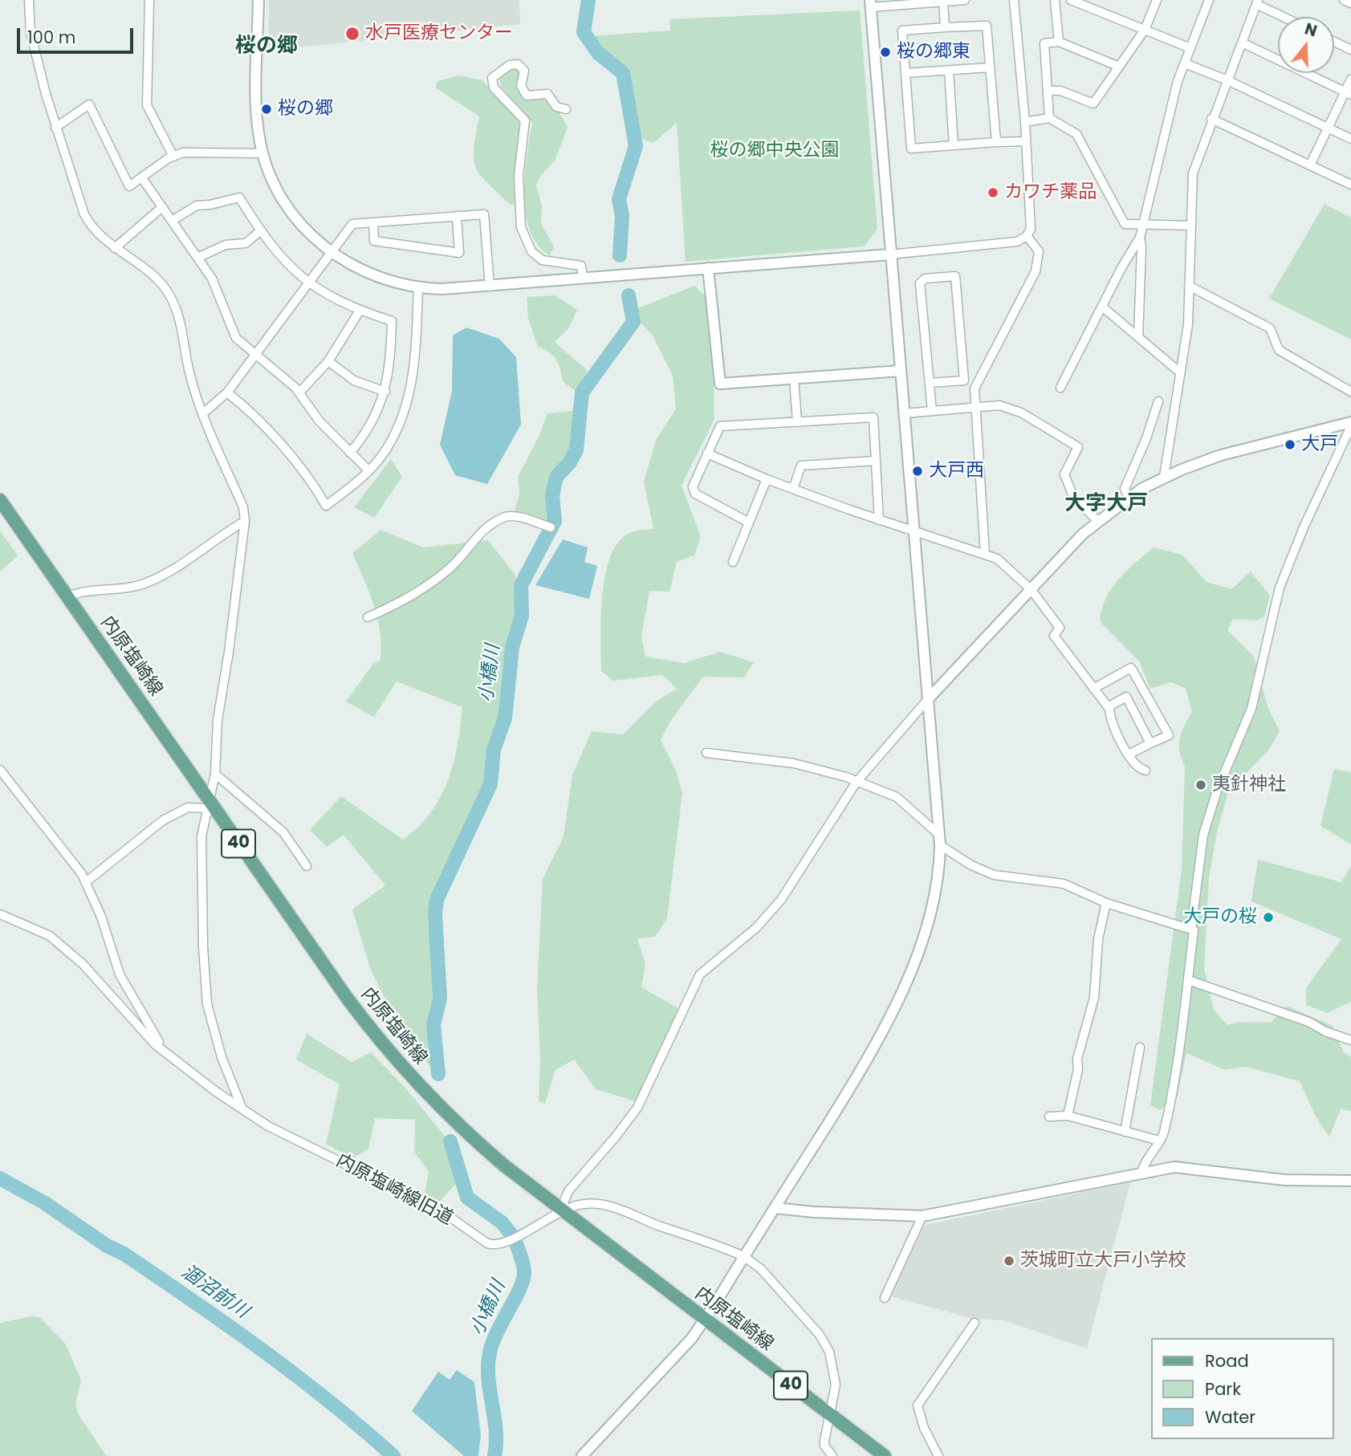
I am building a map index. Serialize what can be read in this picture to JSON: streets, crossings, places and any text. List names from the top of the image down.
{
  "streets": {
    "main road": ["内原塩崎線", "40"],
    "street": ["内原塩崎線旧道"]
  },
  "crossings": [
    ["内原塩崎線", "内原塩崎線旧道"]
  ],
  "districts": ["桜の郷", "大字大戸"],
  "water": ["小橋川", "涸沼前川"],
  "parks": ["桜の郷中央公園"],
  "places": [
    "水戸医療センター",
    "桜の郷東",
    "桜の郷",
    "カワチ薬品",
    "大戸",
    "大戸西",
    "夷針神社",
    "大戸の桜",
    "茨城町立大戸小学校"
  ],
  "legend": ["Road", "Park", "Water"],
  "scale_bar": "100 m",
  "north": "top"
}
